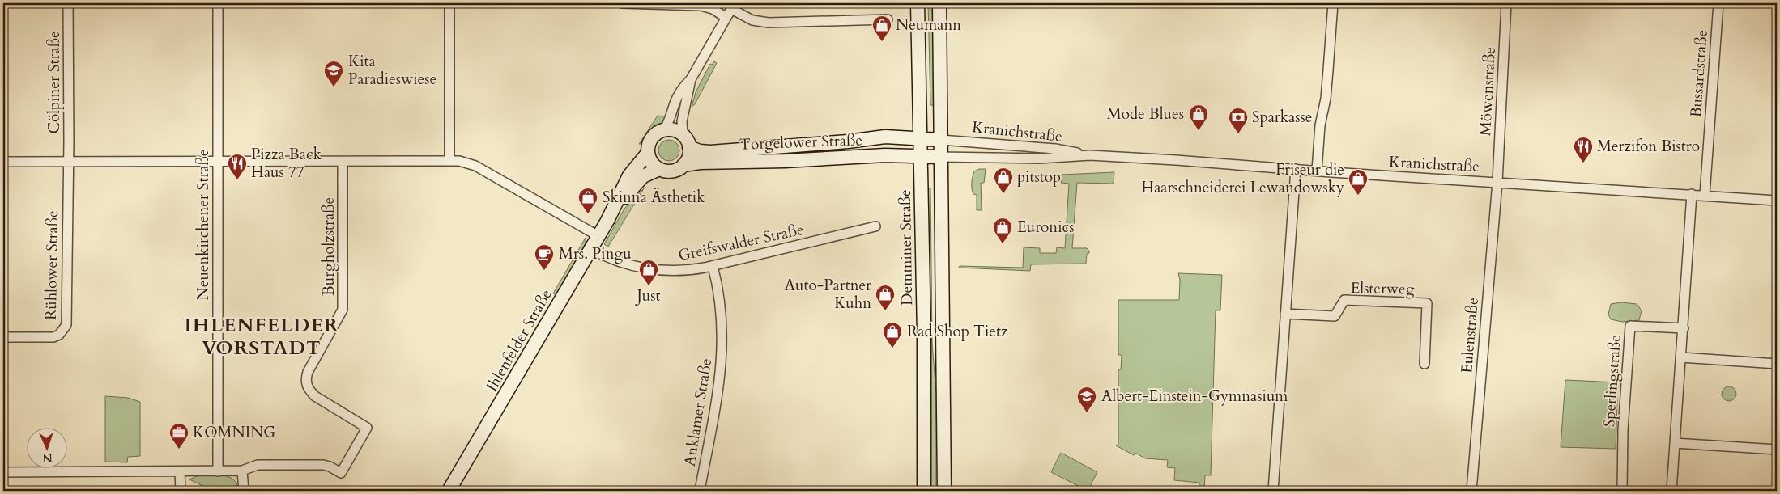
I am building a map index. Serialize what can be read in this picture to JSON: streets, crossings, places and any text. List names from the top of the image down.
{
  "streets": {
    "main road": ["Torgelower Straße", "Demminer Straße", "Ihlenfelder Straße"],
    "street": [
      "Bussardstraße",
      "Cölpiner Straße",
      "Möwenstraße",
      "Kranichstraße",
      "Neuenkirchener Straße",
      "Greifswalder Straße",
      "Burgholzstraße",
      "Rühlower Straße",
      "Elsterweg",
      "Eulenstraße",
      "Sperlingstraße",
      "Anklamer Straße"
    ]
  },
  "crossings": [
    ["Bussardstraße", "Kranichstraße"],
    ["Cölpiner Straße", "Rühlower Straße"],
    ["Möwenstraße", "Kranichstraße"],
    ["Möwenstraße", "Eulenstraße"],
    ["Kranichstraße", "Torgelower Straße"],
    ["Kranichstraße", "Eulenstraße"],
    ["Torgelower Straße", "Demminer Straße"],
    ["Torgelower Straße", "Ihlenfelder Straße"],
    ["Neuenkirchener Straße", "Burgholzstraße"],
    ["Greifswalder Straße", "Ihlenfelder Straße"],
    ["Greifswalder Straße", "Anklamer Straße"]
  ],
  "districts": ["IHLENFELDER VORSTADT"],
  "places": {
    "shop": [
      "Neumann",
      "Mode Blues",
      "pitstop",
      "Friseur die Haarschneiderei Lewandowsky",
      "Skinna Ästhetik",
      "Euronics",
      "Just",
      "Auto-Partner Kuhn",
      "Rad Shop Tietz"
    ],
    "school or university": ["Kita Paradieswiese", "Albert-Einstein-Gymnasium"],
    "bank": ["Sparkasse"],
    "restaurant": ["Merzifon Bistro", "Pizza Back Haus 77"],
    "cafe": ["Mrs. Pingu"],
    "office": ["KOMNING"]
  },
  "north": "bottom"
}
